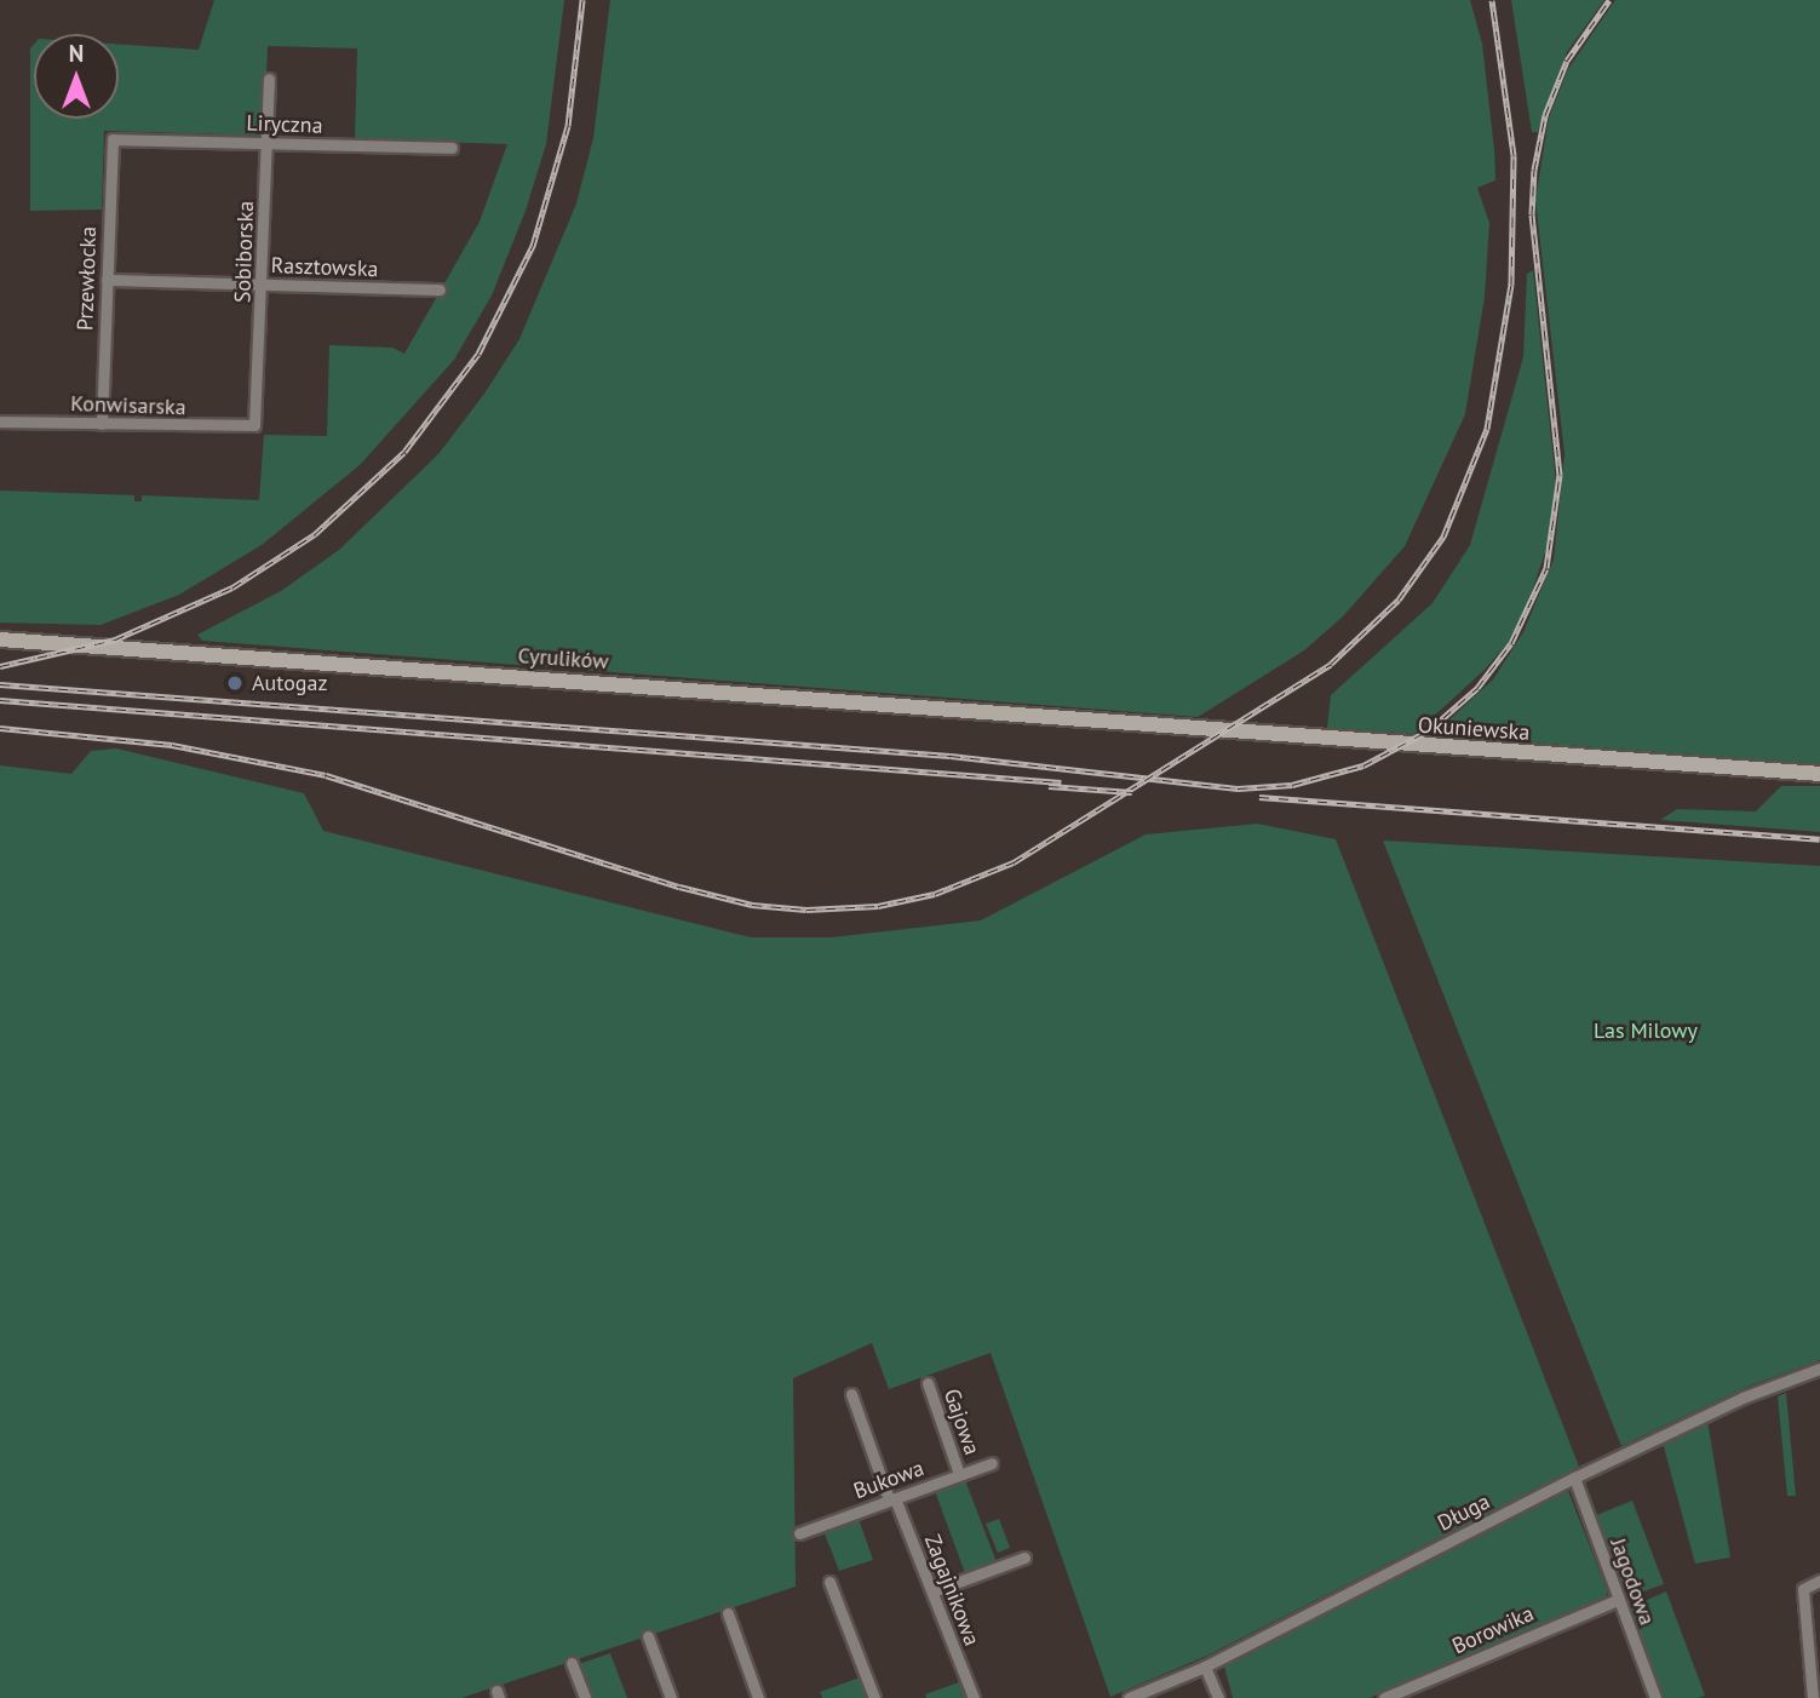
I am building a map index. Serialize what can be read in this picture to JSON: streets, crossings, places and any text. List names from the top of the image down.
{
  "streets": {
    "main road": ["Cyrulików", "Okuniewska"],
    "street": [
      "Liryczna",
      "Sobiborska",
      "Rasztowska",
      "Przewłocka",
      "Konwisarska",
      "Gajowa",
      "Bukowa",
      "Długa",
      "Jagodowa",
      "Zagajnikowa",
      "Borowika"
    ]
  },
  "crossings": [
    ["Liryczna", "Sobiborska"],
    ["Liryczna", "Przewłocka"],
    ["Sobiborska", "Rasztowska"],
    ["Sobiborska", "Konwisarska"],
    ["Rasztowska", "Przewłocka"],
    ["Przewłocka", "Konwisarska"],
    ["Cyrulików", "Okuniewska"],
    ["Gajowa", "Bukowa"],
    ["Bukowa", "Zagajnikowa"],
    ["Długa", "Jagodowa"],
    ["Jagodowa", "Borowika"]
  ],
  "parks": ["Las Milowy"],
  "places": ["Autogaz"],
  "north": "top"
}
